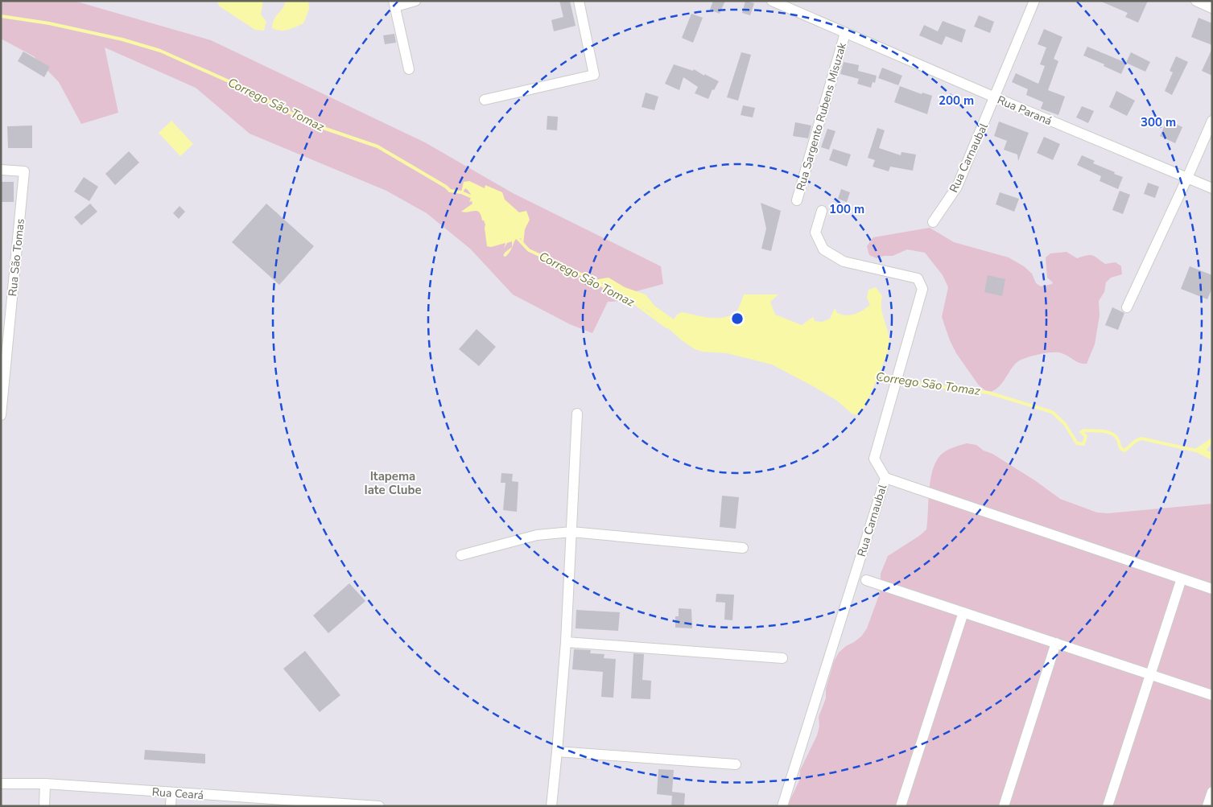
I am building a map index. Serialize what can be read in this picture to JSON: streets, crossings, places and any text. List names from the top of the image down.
{
  "streets": {
    "street": [
      "Rua Paraná",
      "Rua Sargento Rubens Misuzak",
      "Rua Carnaubal",
      "Rua São Tomas",
      "Rua Ceará"
    ]
  },
  "crossings": [
    ["Rua Paraná", "Rua Sargento Rubens Misuzak"],
    ["Rua Paraná", "Rua Carnaubal"]
  ],
  "districts": ["Itapema Iate Clube"],
  "water": ["Corrego São Tomaz"],
  "rings": ["200 m", "300 m", "100 m"]
}
